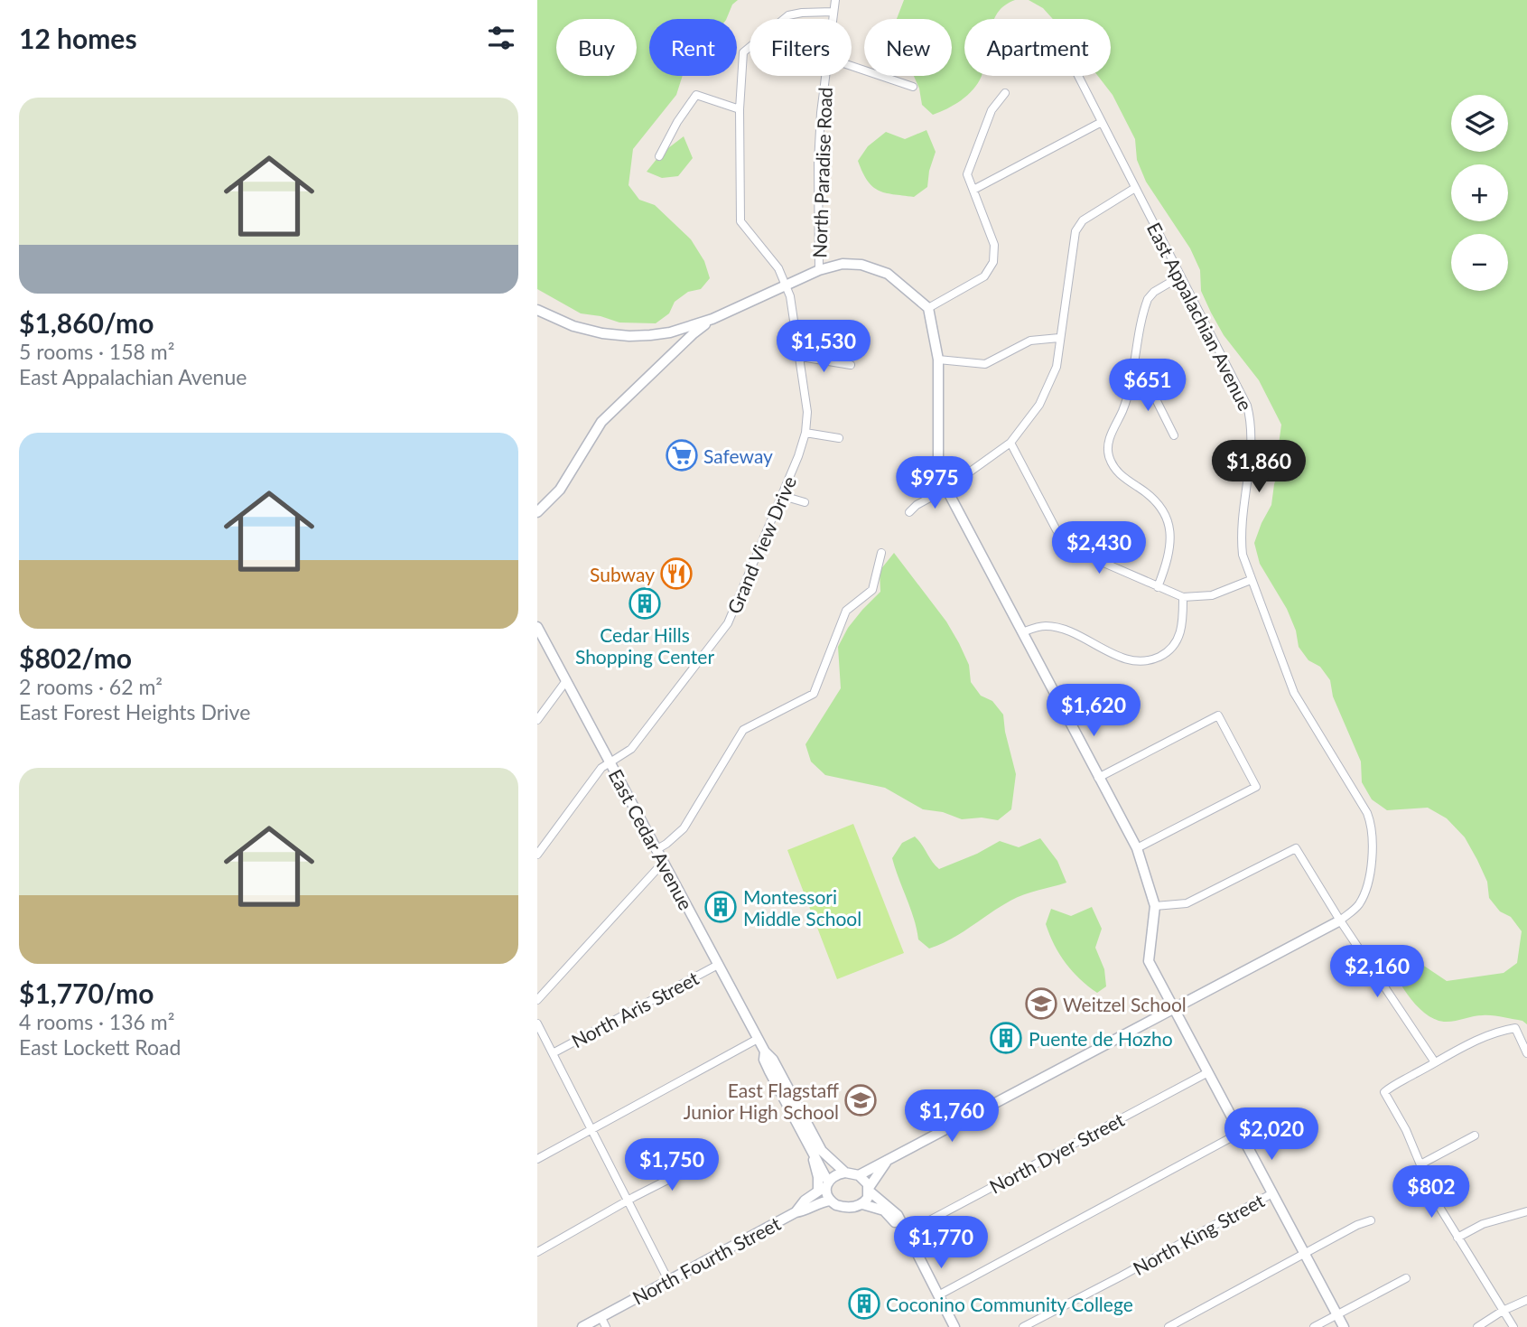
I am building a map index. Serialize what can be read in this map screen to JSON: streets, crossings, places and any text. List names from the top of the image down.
{
  "streets": {
    "street": [
      "North Paradise Road",
      "East Appalachian Avenue",
      "Grand View Drive",
      "East Cedar Avenue",
      "North Aris Street",
      "North Dyer Street",
      "North King Street",
      "North Fourth Street"
    ]
  },
  "crossings": [
    ["North Paradise Road", "Grand View Drive"],
    ["Grand View Drive", "East Cedar Avenue"],
    ["East Cedar Avenue", "North Aris Street"],
    ["East Cedar Avenue", "North Fourth Street"]
  ],
  "places": {
    "supermarket": ["Safeway"],
    "restaurant": ["Subway"],
    "building": [
      "Cedar Hills Shopping Center",
      "Montessori Middle School",
      "Puente de Hozho",
      "Coconino Community College"
    ],
    "school or university": ["Weitzel School", "East Flagstaff Junior High School"]
  },
  "page": {
    "heading": "12 homes",
    "chip": [
      "Buy",
      "Rent",
      "Filters",
      "New",
      "Apartment"
    ],
    "list": [
      {
        "name": "$1,860/mo",
        "note": "5 rooms · 158 m² · East Appalachian Avenue"
      },
      {
        "name": "$802/mo",
        "note": "2 rooms · 62 m² · East Forest Heights Drive"
      },
      {
        "name": "$1,770/mo",
        "note": "4 rooms · 136 m² · East Lockett Road"
      }
    ],
    "map_buttons": ["+", "−"],
    "price": [
      "$1,530",
      "$651",
      "$1,860",
      "$975",
      "$2,430",
      "$1,620",
      "$2,160",
      "$1,760",
      "$2,020",
      "$1,750",
      "$802",
      "$1,770"
    ]
  }
}
